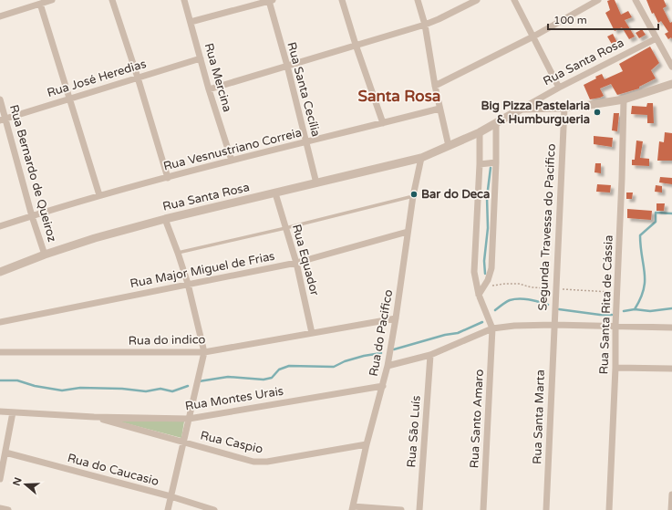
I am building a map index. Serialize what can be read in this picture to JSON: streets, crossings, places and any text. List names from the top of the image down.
{
  "streets": {
    "street": [
      "Rua Santa Rosa",
      "Rua Mercina",
      "Rua José Heredias",
      "Rua Santa Cecília",
      "Rua Vesnustriano Correia",
      "Rua Bernardo de Queiroz",
      "Segunda Travessa do Pacifico",
      "Rua Equador",
      "Rua Major Miguel de Frias",
      "Rua Santa Rita de Cássia",
      "Rua do Pacifico",
      "Rua do indico",
      "Rua Montes Urais",
      "Rua Santa Marta",
      "Rua Santo Amaro",
      "Rua São Luís",
      "Rua Caspio",
      "Rua do Caucasio"
    ]
  },
  "crossings": [
    ["Rua Santa Rosa", "Rua Santa Cecília"],
    ["Rua Santa Rosa", "Rua Bernardo de Queiroz"],
    ["Rua Santa Rosa", "Rua Equador"],
    ["Rua Santa Rosa", "Rua do Pacifico"],
    ["Rua Mercina", "Rua José Heredias"],
    ["Rua Mercina", "Rua Vesnustriano Correia"],
    ["Rua José Heredias", "Rua Bernardo de Queiroz"],
    ["Rua Santa Cecília", "Rua Vesnustriano Correia"],
    ["Rua Vesnustriano Correia", "Rua Bernardo de Queiroz"],
    ["Segunda Travessa do Pacifico", "Rua Santa Marta"],
    ["Rua Equador", "Rua Major Miguel de Frias"],
    ["Rua Equador", "Rua do indico"],
    ["Rua Major Miguel de Frias", "Rua do Pacifico"],
    ["Rua do Pacifico", "Rua do indico"],
    ["Rua do Pacifico", "Rua Montes Urais"],
    ["Rua do Pacifico", "Rua Caspio"],
    ["Rua Montes Urais", "Rua Caspio"]
  ],
  "districts": ["Santa Rosa"],
  "places": ["Big Pizza Pastelaria & Humburgueria", "Bar do Deca"],
  "scale_bar": "100 m",
  "north": "left"
}
